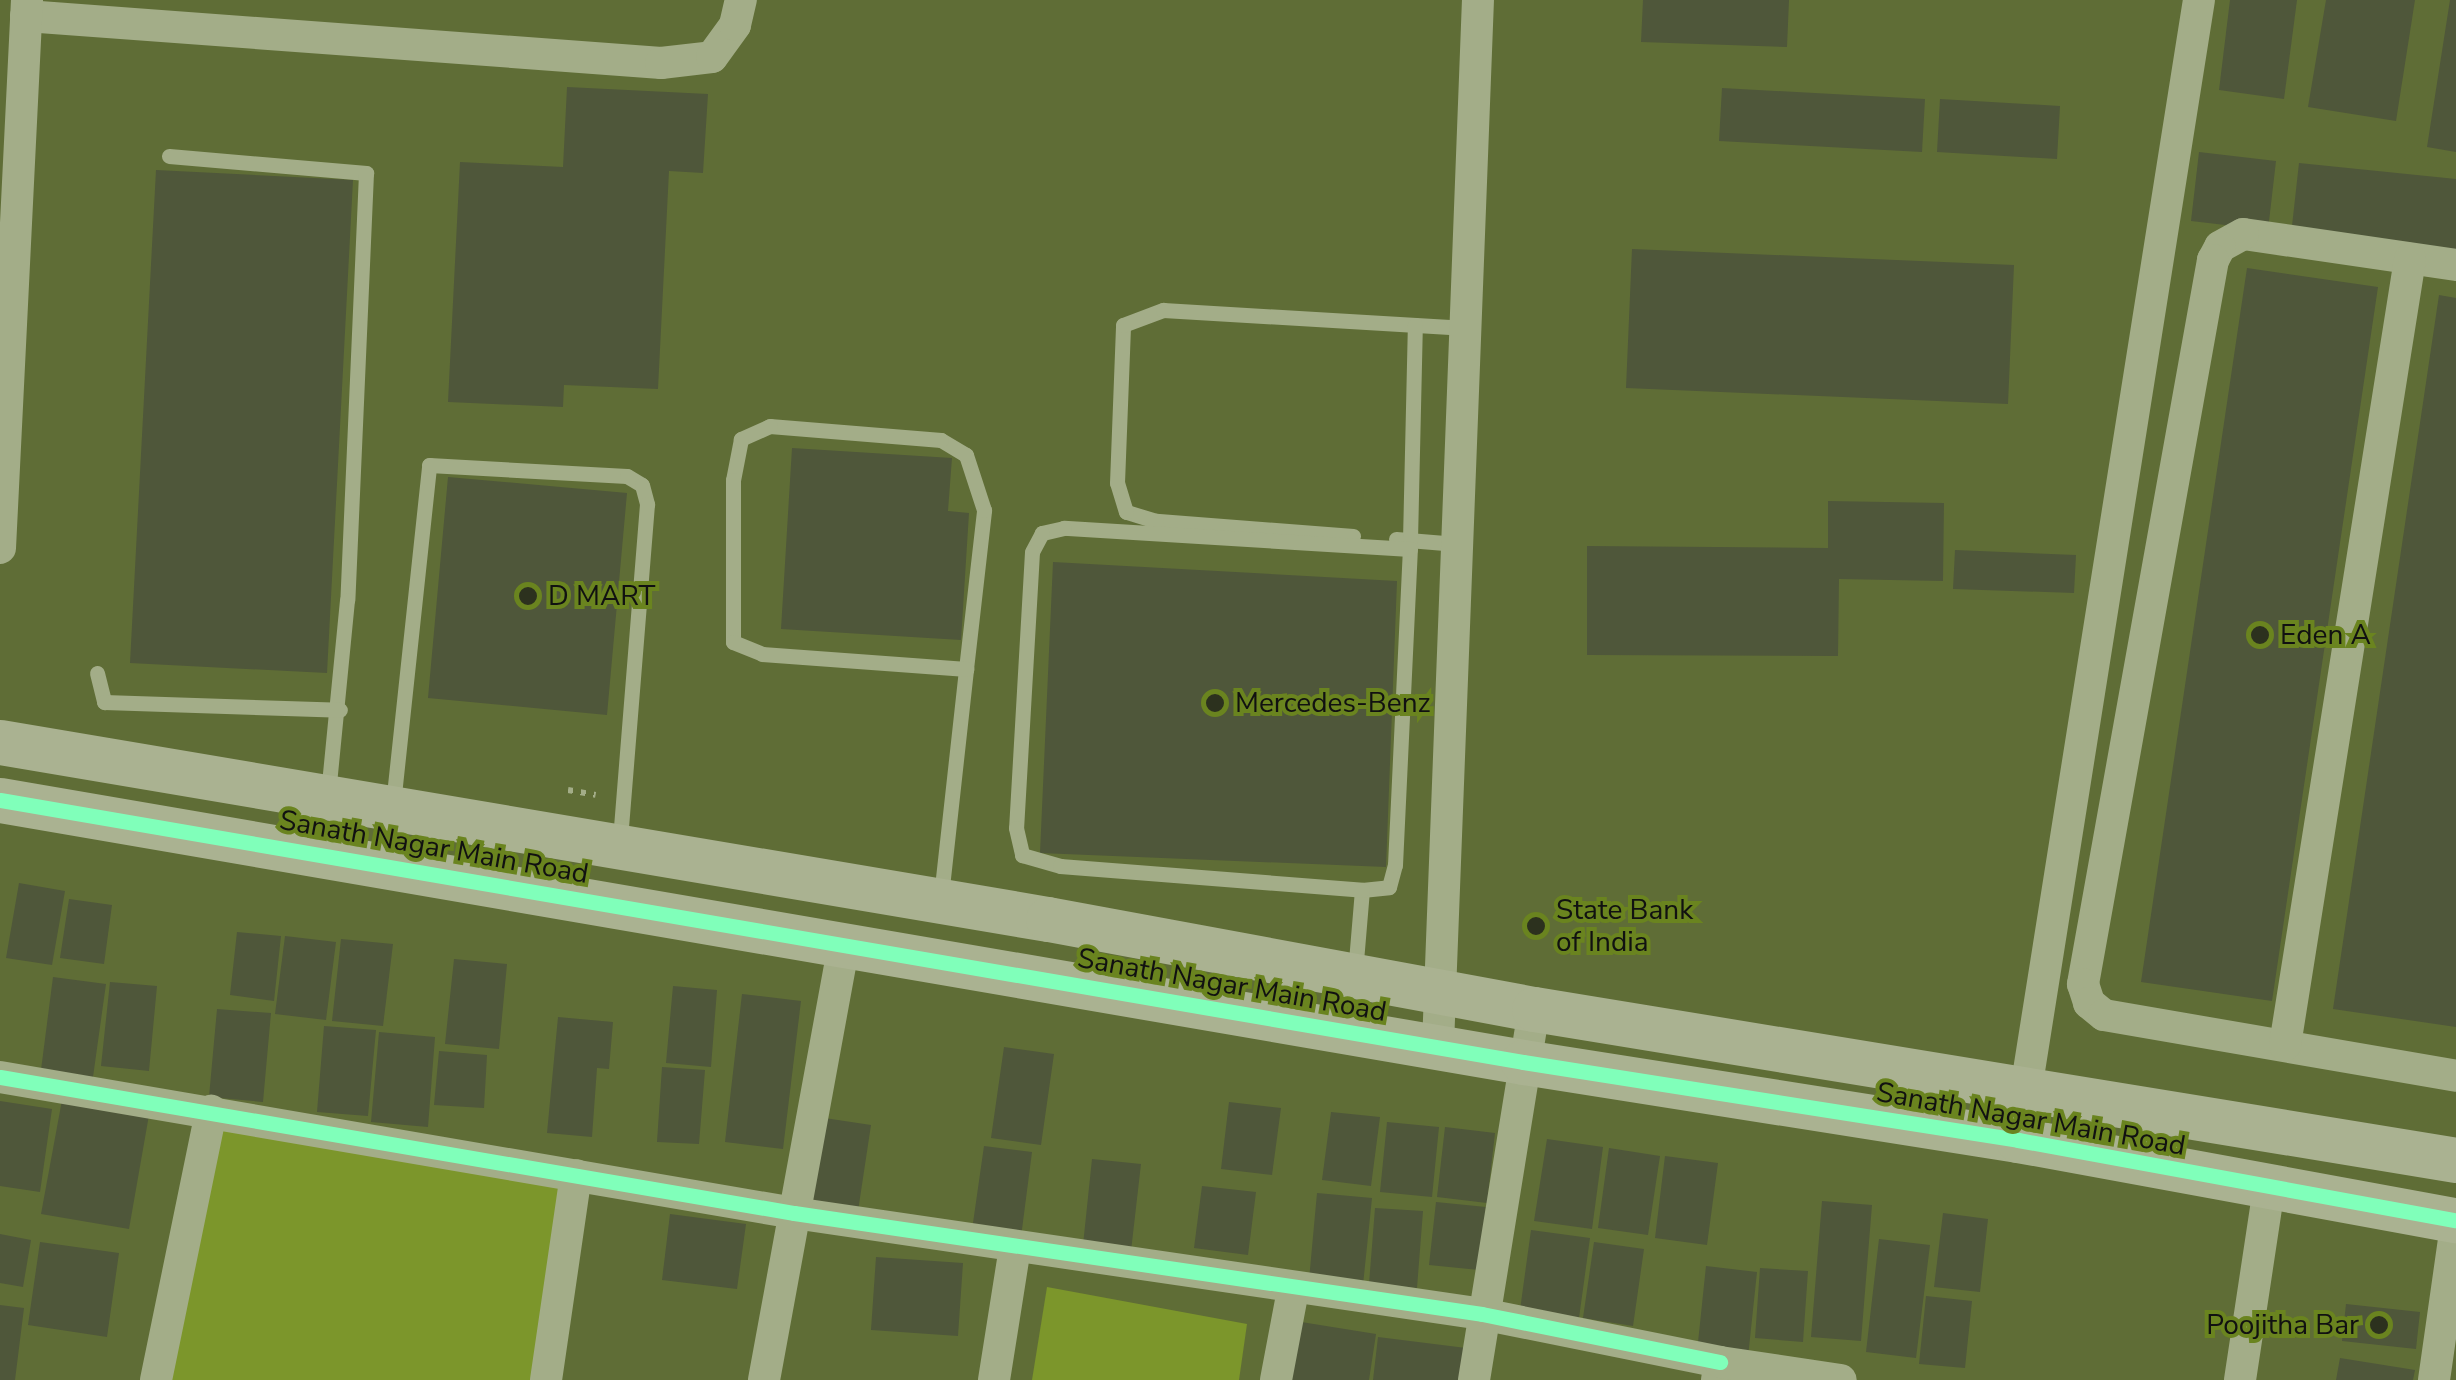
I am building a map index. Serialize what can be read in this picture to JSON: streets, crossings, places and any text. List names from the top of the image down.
{
  "streets": {
    "street": ["Sanath Nagar Main Road"]
  },
  "places": [
    "D MART",
    "Eden A",
    "Mercedes-Benz",
    "State Bank of India",
    "Poojitha Bar"
  ]
}
